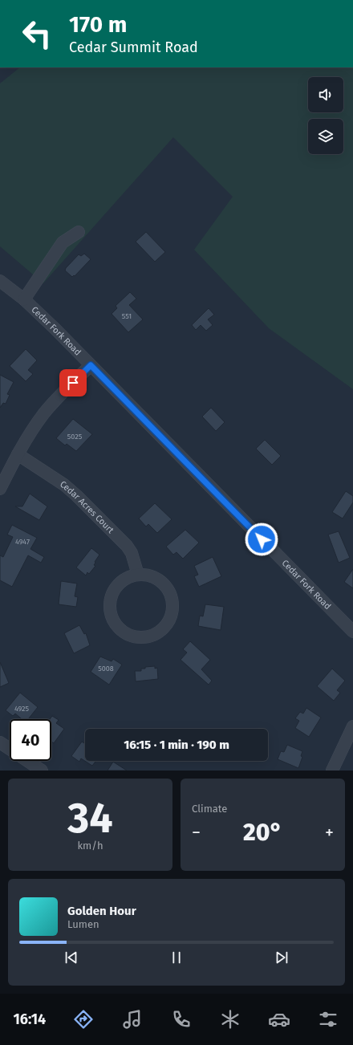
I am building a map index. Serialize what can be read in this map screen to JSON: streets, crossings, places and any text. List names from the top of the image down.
{
  "streets": {
    "street": ["Cedar Fork Road", "Cedar Acres Court"]
  },
  "house_numbers": [
    "551",
    "5025",
    "4947",
    "5008",
    "4925"
  ],
  "page": {
    "turn": ["170 m", "Cedar Summit Road"],
    "limit": "40",
    "trip": "16:15 · 1 min · 190 m",
    "tile": [
      ["34", "km/h"],
      "Climate"
    ],
    "heat": ["−", "20°", "+"],
    "song": ["Golden Hour", "Lumen"],
    "tabs": "16:14"
  }
}
